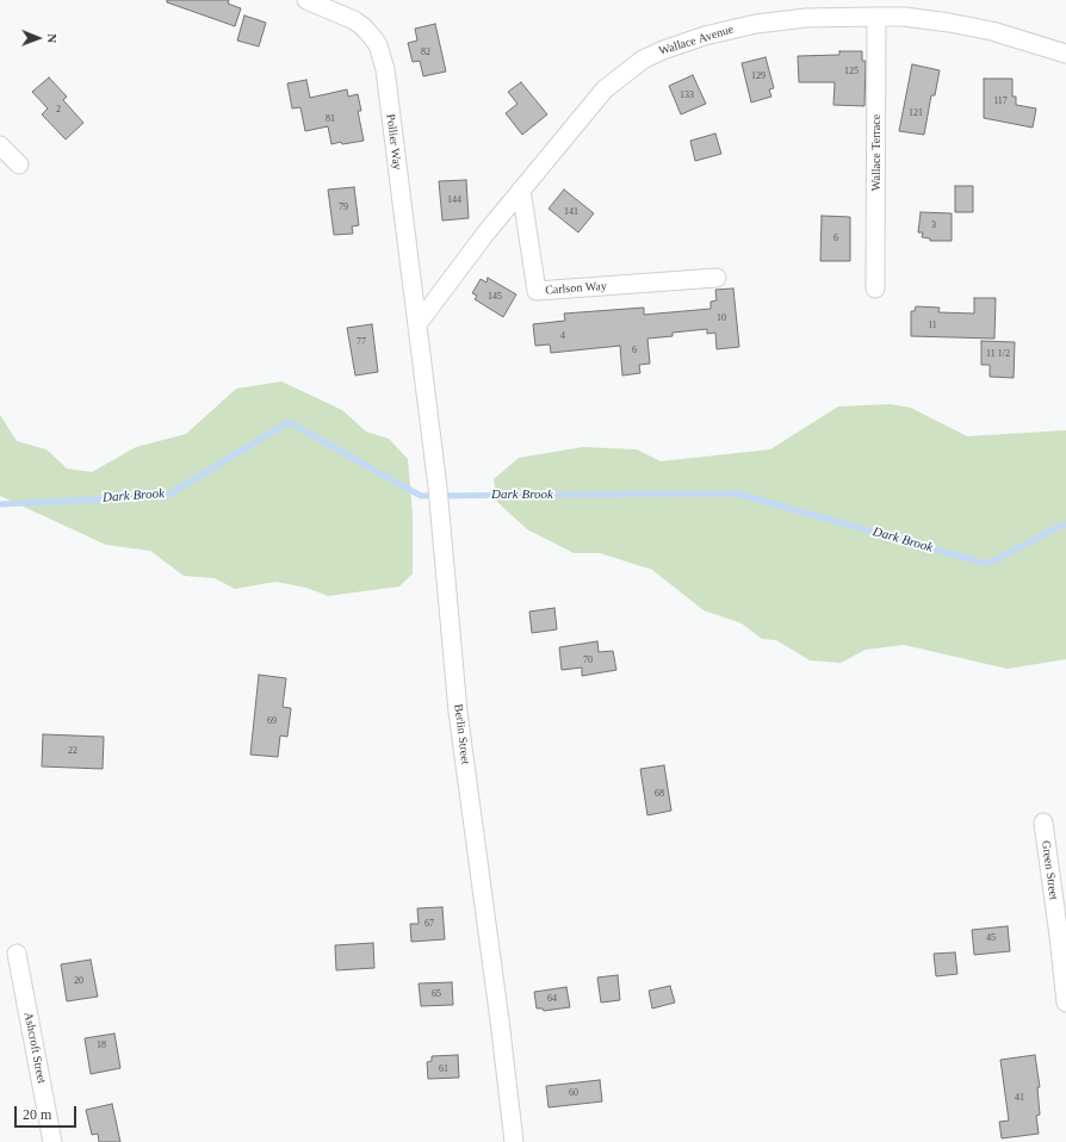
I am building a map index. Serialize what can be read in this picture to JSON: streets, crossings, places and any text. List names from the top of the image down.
{
  "streets": {
    "street": [
      "Wallace Avenue",
      "Pollier Way",
      "Wallace Terrace",
      "Carlson Way",
      "Berlin Street",
      "Green Street",
      "Ashcroft Street"
    ]
  },
  "crossings": [
    ["Wallace Avenue", "Pollier Way"],
    ["Wallace Avenue", "Wallace Terrace"],
    ["Wallace Avenue", "Carlson Way"],
    ["Wallace Avenue", "Berlin Street"],
    ["Pollier Way", "Berlin Street"]
  ],
  "water": ["Dark Brook"],
  "house_numbers": [
    "82",
    "125",
    "129",
    "133",
    "117",
    "2",
    "121",
    "81",
    "144",
    "79",
    "141",
    "3",
    "6",
    "145",
    "10",
    "11",
    "4",
    "77",
    "6",
    "11 1/2",
    "70",
    "69",
    "22",
    "68",
    "67",
    "45",
    "20",
    "65",
    "64",
    "18",
    "61",
    "60",
    "41"
  ],
  "scale_bar": "20 m",
  "north": "right"
}
